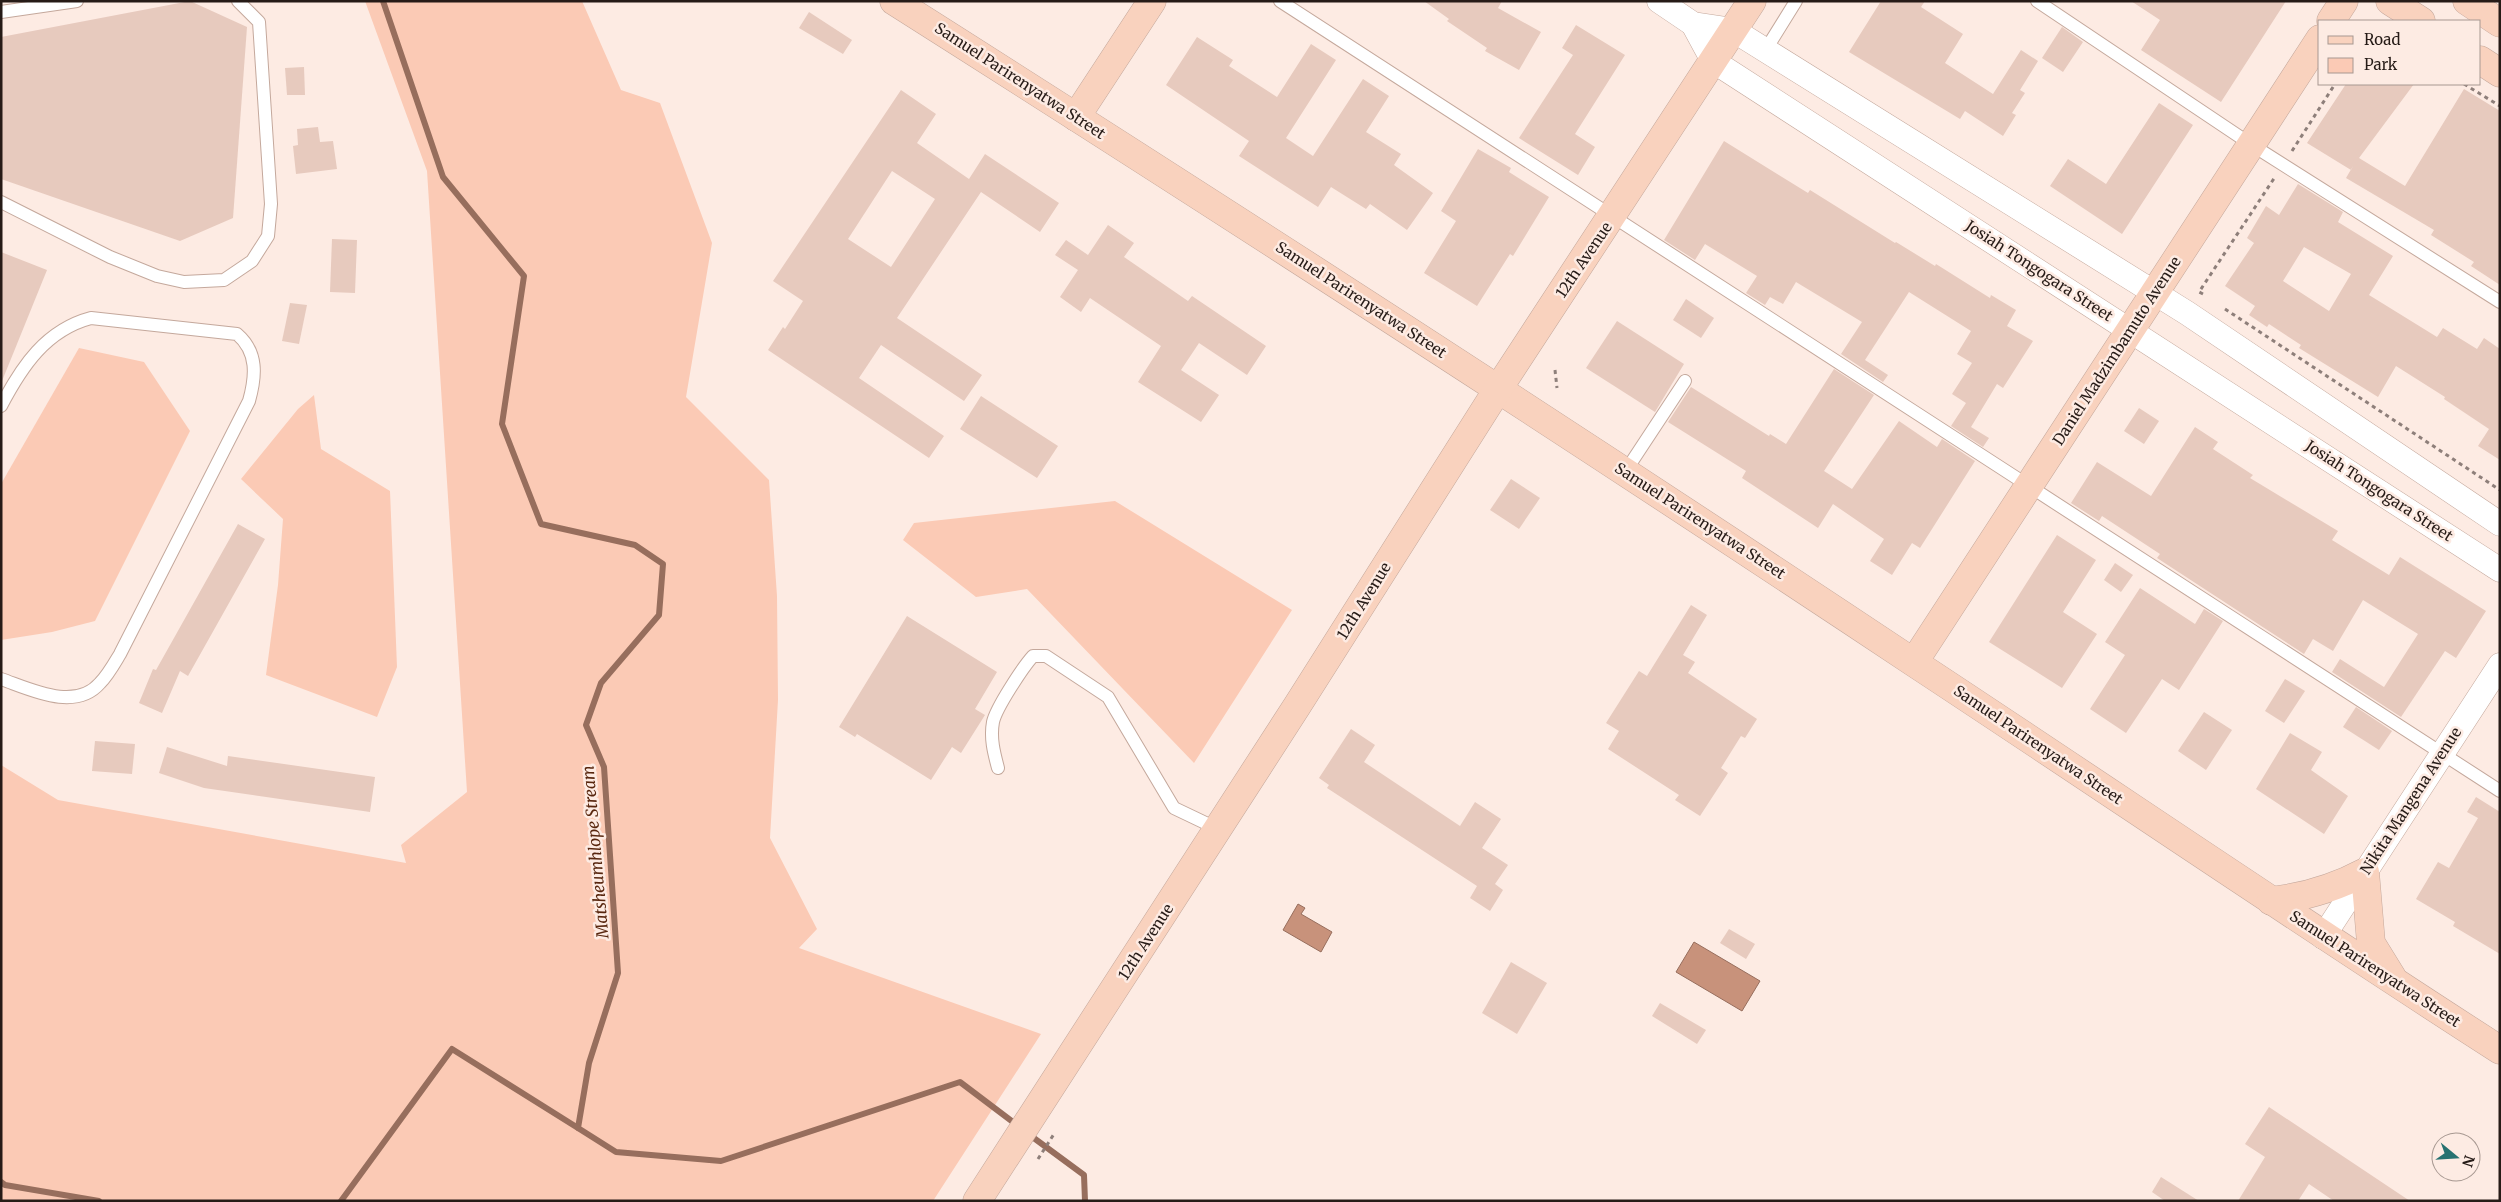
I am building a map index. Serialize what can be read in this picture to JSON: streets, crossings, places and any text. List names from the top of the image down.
{
  "streets": {
    "street": [
      "Samuel Parirenyatwa Street",
      "12th Avenue",
      "Josiah Tongogara Street",
      "Daniel Madzimbamuto Avenue",
      "Nikita Mangena Avenue"
    ]
  },
  "crossings": [
    ["Samuel Parirenyatwa Street", "12th Avenue"],
    ["Samuel Parirenyatwa Street", "Daniel Madzimbamuto Avenue"],
    ["Samuel Parirenyatwa Street", "Nikita Mangena Avenue"],
    ["12th Avenue", "Josiah Tongogara Street"],
    ["Josiah Tongogara Street", "Daniel Madzimbamuto Avenue"]
  ],
  "water": ["Matsheumhlope Stream"],
  "legend": ["Road", "Park"],
  "north": "right"
}
